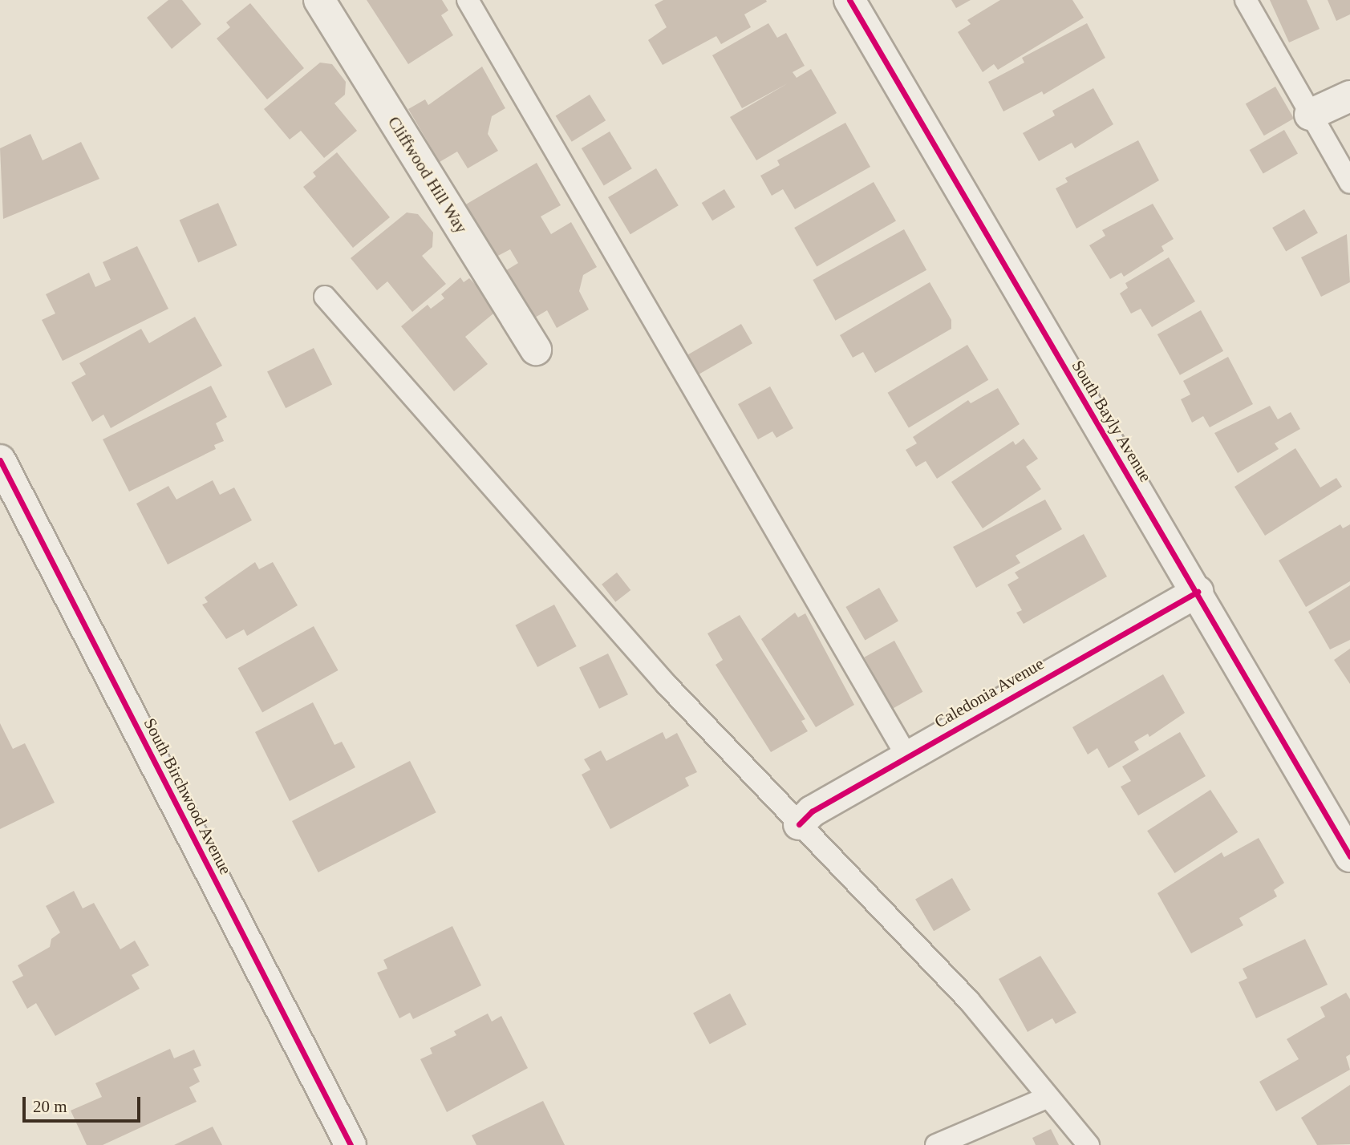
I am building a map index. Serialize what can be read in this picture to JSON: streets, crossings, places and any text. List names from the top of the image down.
{
  "streets": {
    "street": [
      "Cliffwood Hill Way",
      "South Bayly Avenue",
      "Caledonia Avenue",
      "South Birchwood Avenue"
    ]
  },
  "crossings": [
    ["South Bayly Avenue", "Caledonia Avenue"]
  ],
  "scale_bar": "20 m"
}
